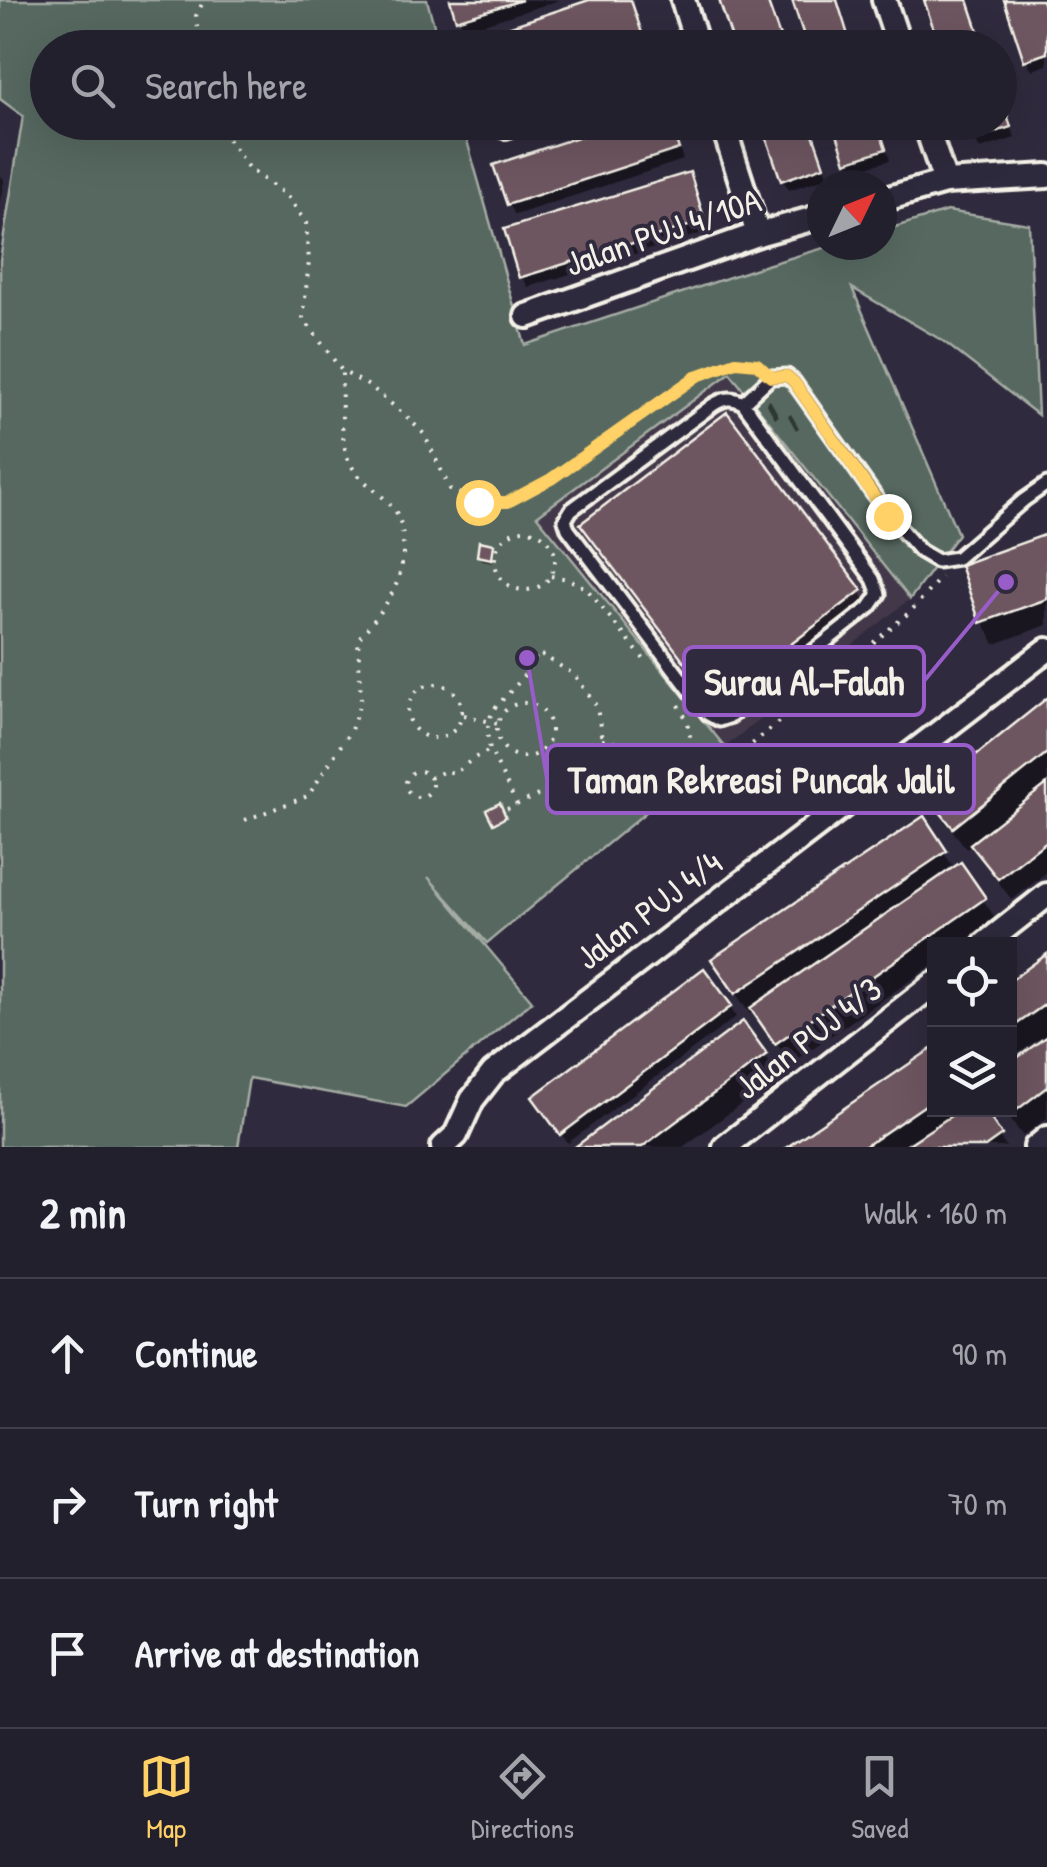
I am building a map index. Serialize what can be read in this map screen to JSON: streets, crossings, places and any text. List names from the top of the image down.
{
  "streets": {
    "street": ["Jalan PUJ 4/10A", "Jalan PUJ 4/4", "Jalan PUJ 4/3"]
  },
  "places": ["Surau Al-Falah", "Taman Rekreasi Puncak Jalil"],
  "north": "top right",
  "page": {
    "search": "Search here",
    "heading": ["2 min", "Walk · 160 m"],
    "list": [
      ["Continue", "90 m"],
      ["Turn right", "70 m"],
      "Arrive at destination"
    ],
    "nav": ["Map", "Directions", "Saved"]
  }
}
